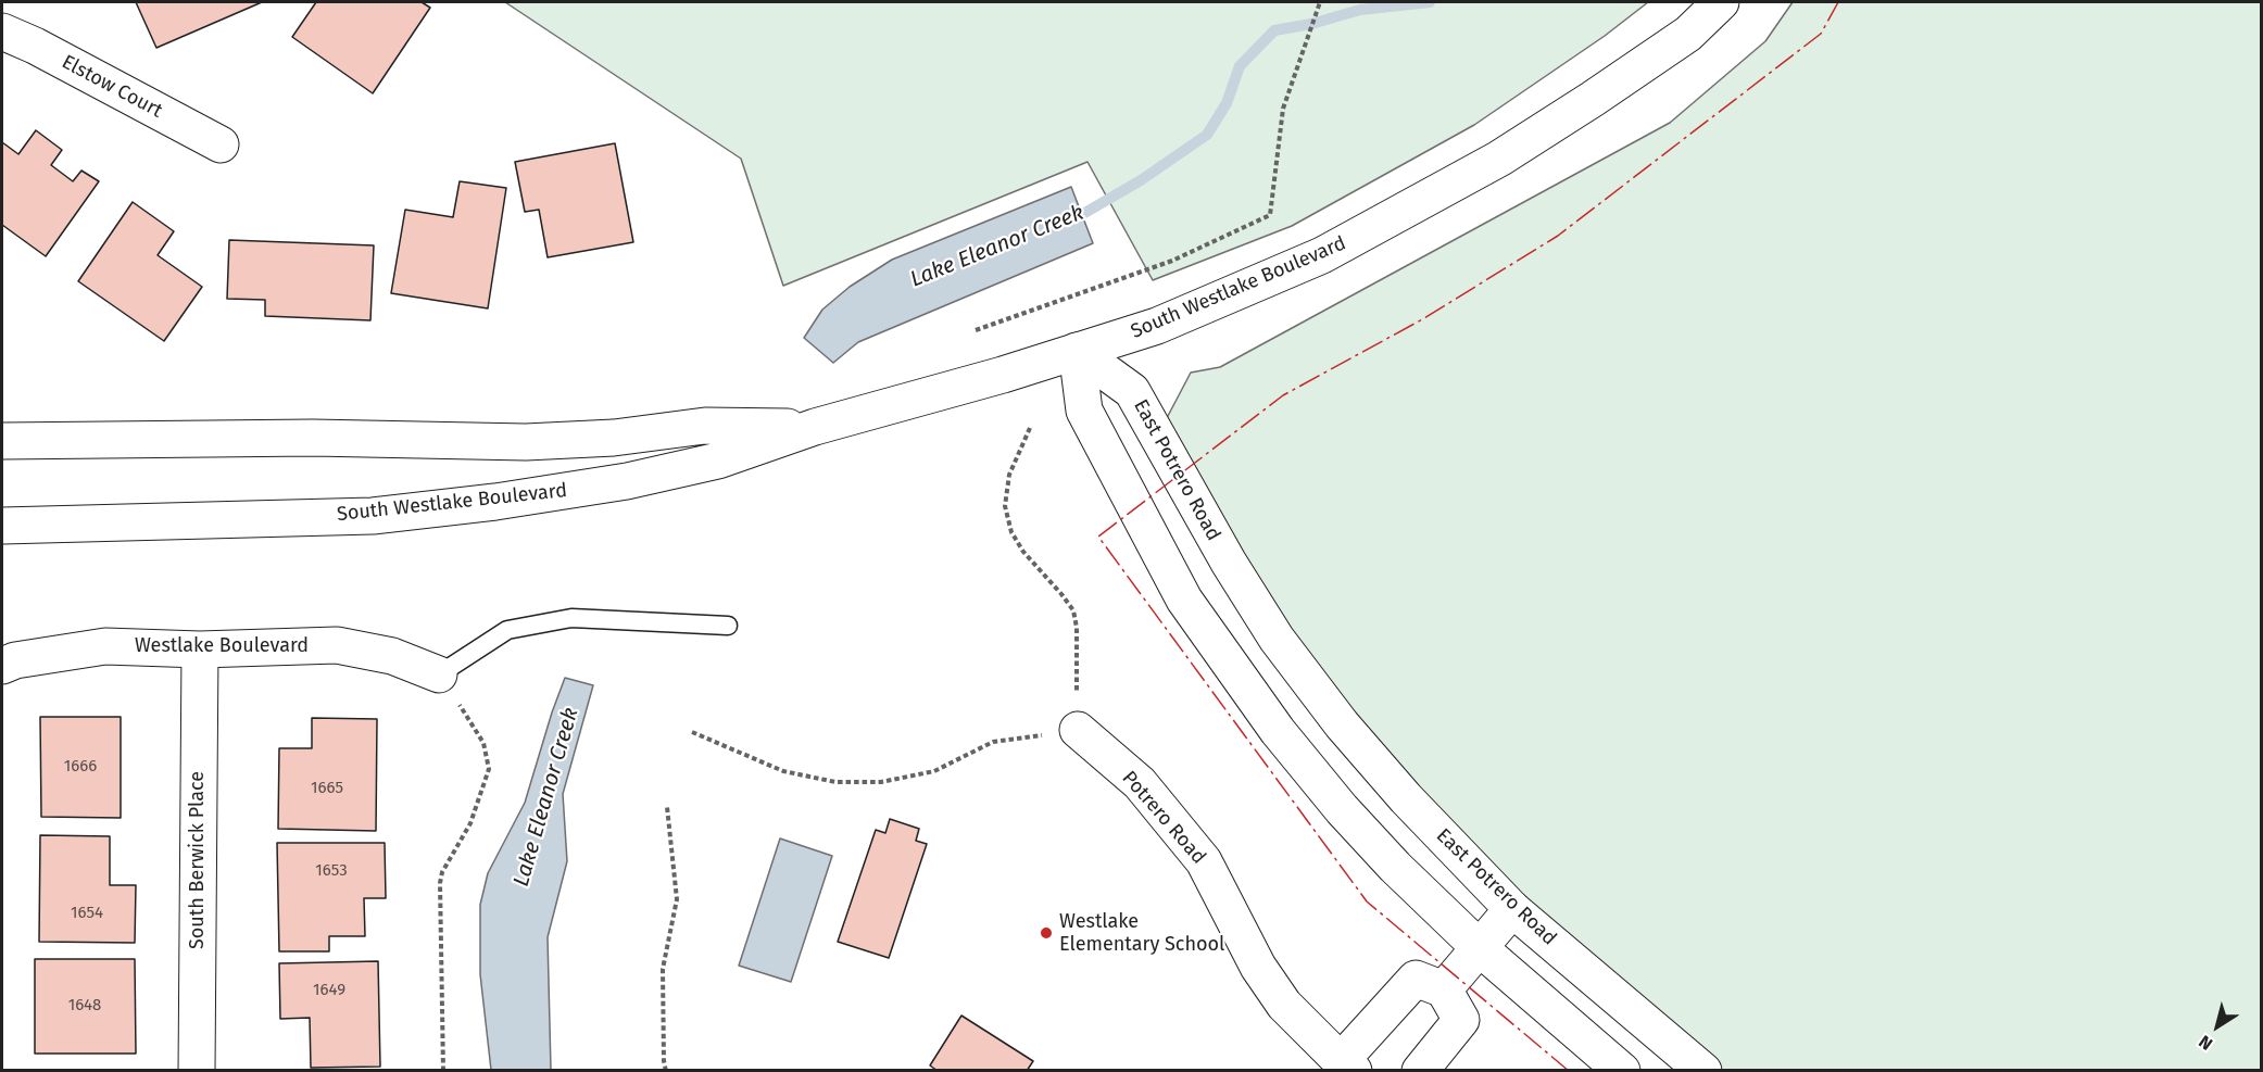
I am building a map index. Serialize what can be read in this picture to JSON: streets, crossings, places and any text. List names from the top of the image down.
{
  "streets": {
    "street": [
      "Elstow Court",
      "South Westlake Boulevard",
      "East Potrero Road",
      "Westlake Boulevard",
      "Potrero Road",
      "South Berwick Place"
    ]
  },
  "crossings": [
    ["South Westlake Boulevard", "East Potrero Road"],
    ["Westlake Boulevard", "South Berwick Place"]
  ],
  "water": ["Lake Eleanor Creek"],
  "places": ["Westlake Elementary School"],
  "house_numbers": [
    "1666",
    "1665",
    "1653",
    "1654",
    "1649",
    "1648"
  ],
  "north": "bottom left"
}
